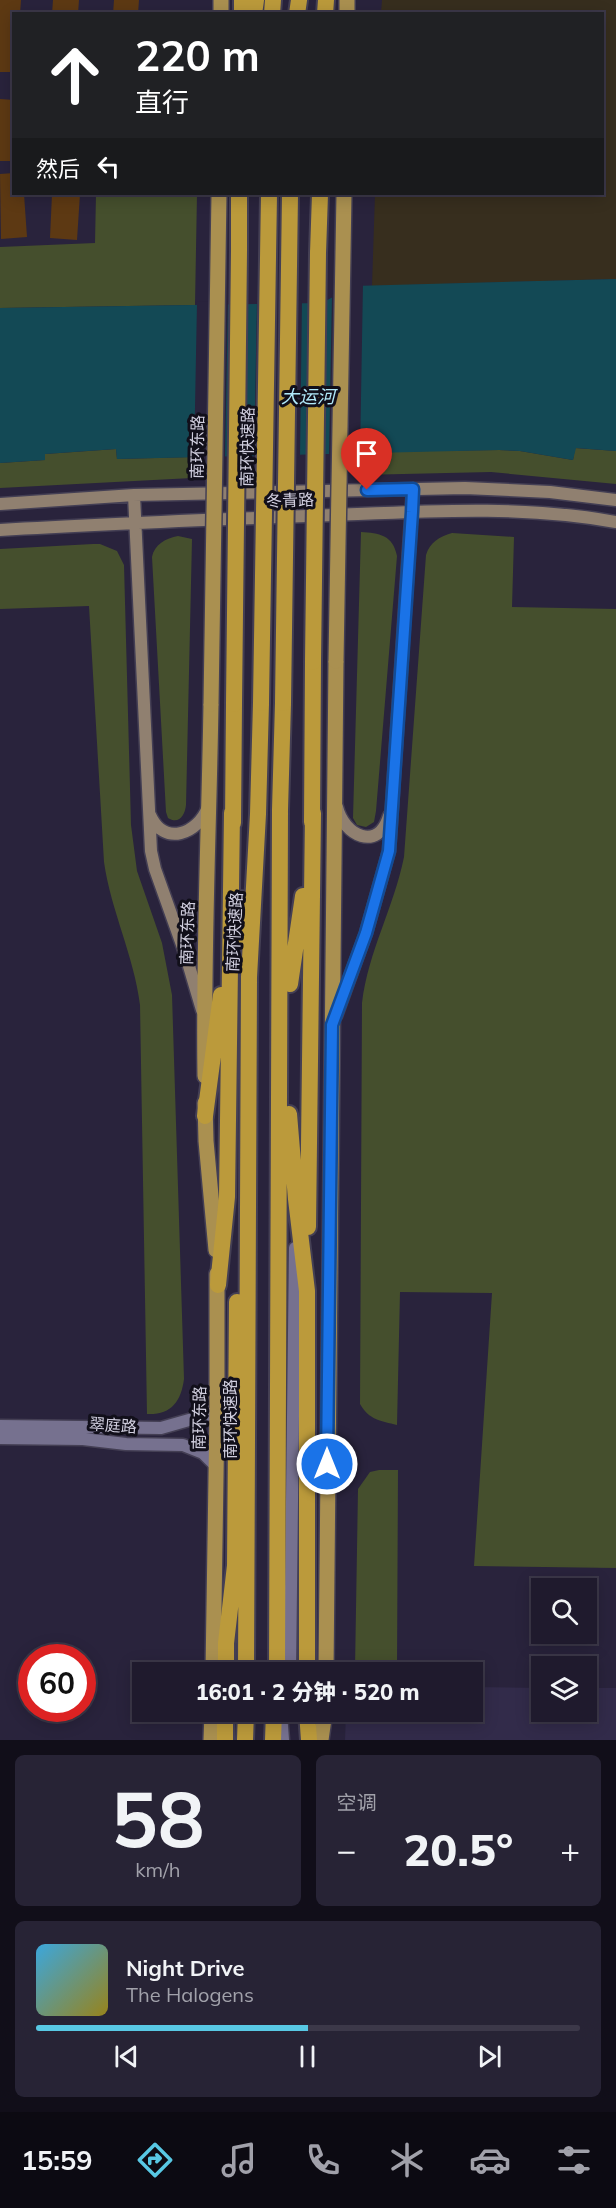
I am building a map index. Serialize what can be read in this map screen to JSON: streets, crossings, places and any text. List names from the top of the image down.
{
  "streets": {
    "highway": ["南环快速路"],
    "main road": ["南环东路", "冬青路"],
    "street": ["翠庭路"]
  },
  "crossings": [
    ["南环东路", "翠庭路"]
  ],
  "water": ["大运河"],
  "page": {
    "turn": ["220 m", "直行"],
    "then": "然后",
    "limit": "60",
    "trip": "16:01 · 2 分钟 · 520 m",
    "tile": [
      ["58", "km/h"],
      "空调"
    ],
    "heat": ["−", "20.5°", "+"],
    "song": ["Night Drive", "The Halogens"],
    "tabs": "15:59"
  }
}
